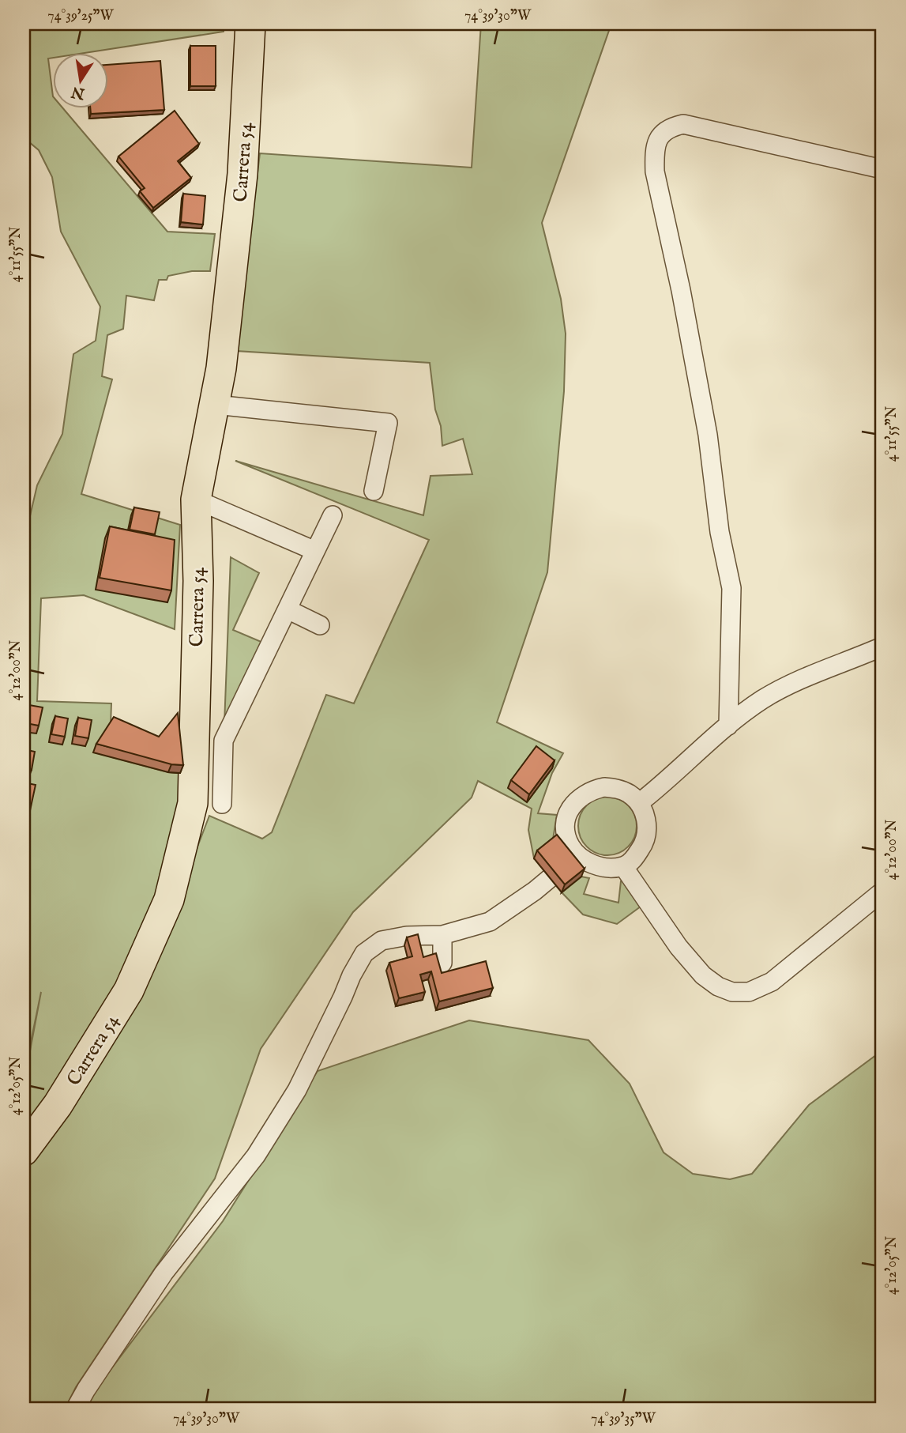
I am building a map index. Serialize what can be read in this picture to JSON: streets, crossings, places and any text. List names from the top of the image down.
{
  "streets": {
    "main road": ["Carrera 54"]
  },
  "north": "bottom",
  "coordinates": [
    "74°39'25\"W",
    "74°39'30\"W",
    "4°11'55\"N",
    "4°12'00\"N",
    "4°12'05\"N",
    "74°39'35\"W"
  ]
}
